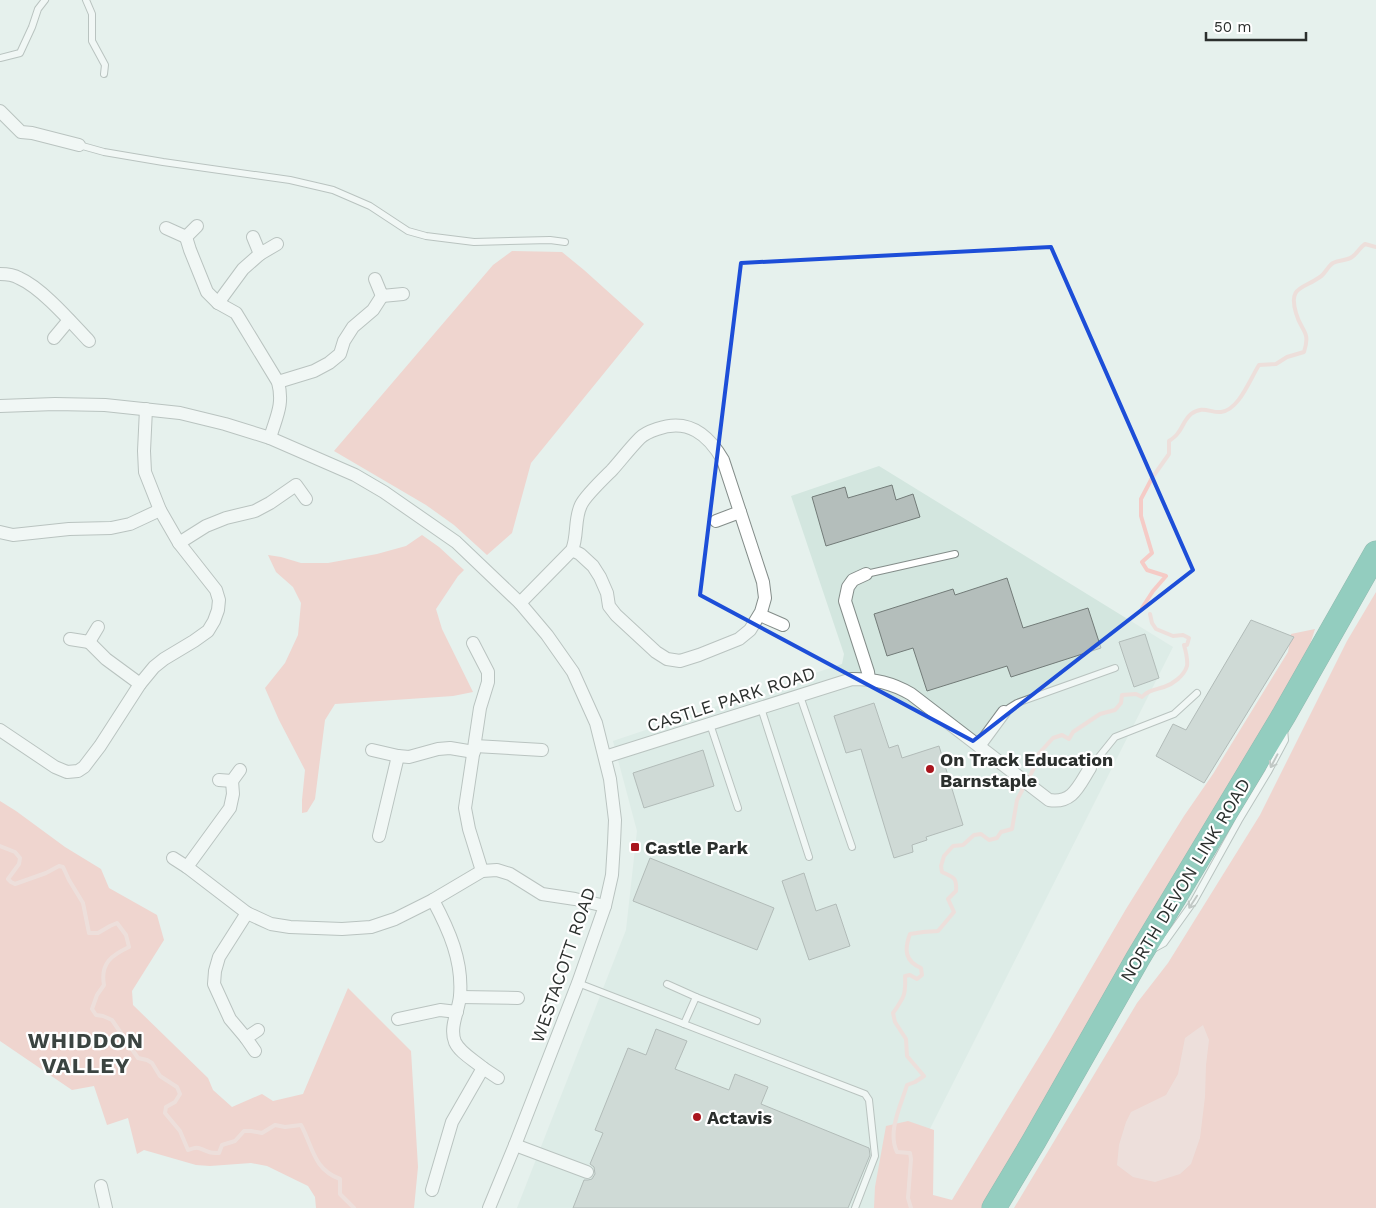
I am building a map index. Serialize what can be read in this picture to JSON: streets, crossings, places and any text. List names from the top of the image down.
{
  "streets": {
    "highway": ["NORTH DEVON LINK ROAD"],
    "street": ["CASTLE PARK ROAD", "WESTACOTT ROAD"]
  },
  "crossings": [
    ["CASTLE PARK ROAD", "WESTACOTT ROAD"]
  ],
  "districts": ["WHIDDON VALLEY"],
  "places": {
    "other": ["On Track Education Barnstaple", "Actavis"],
    "transit": ["Castle Park"]
  },
  "scale_bar": "50 m"
}
